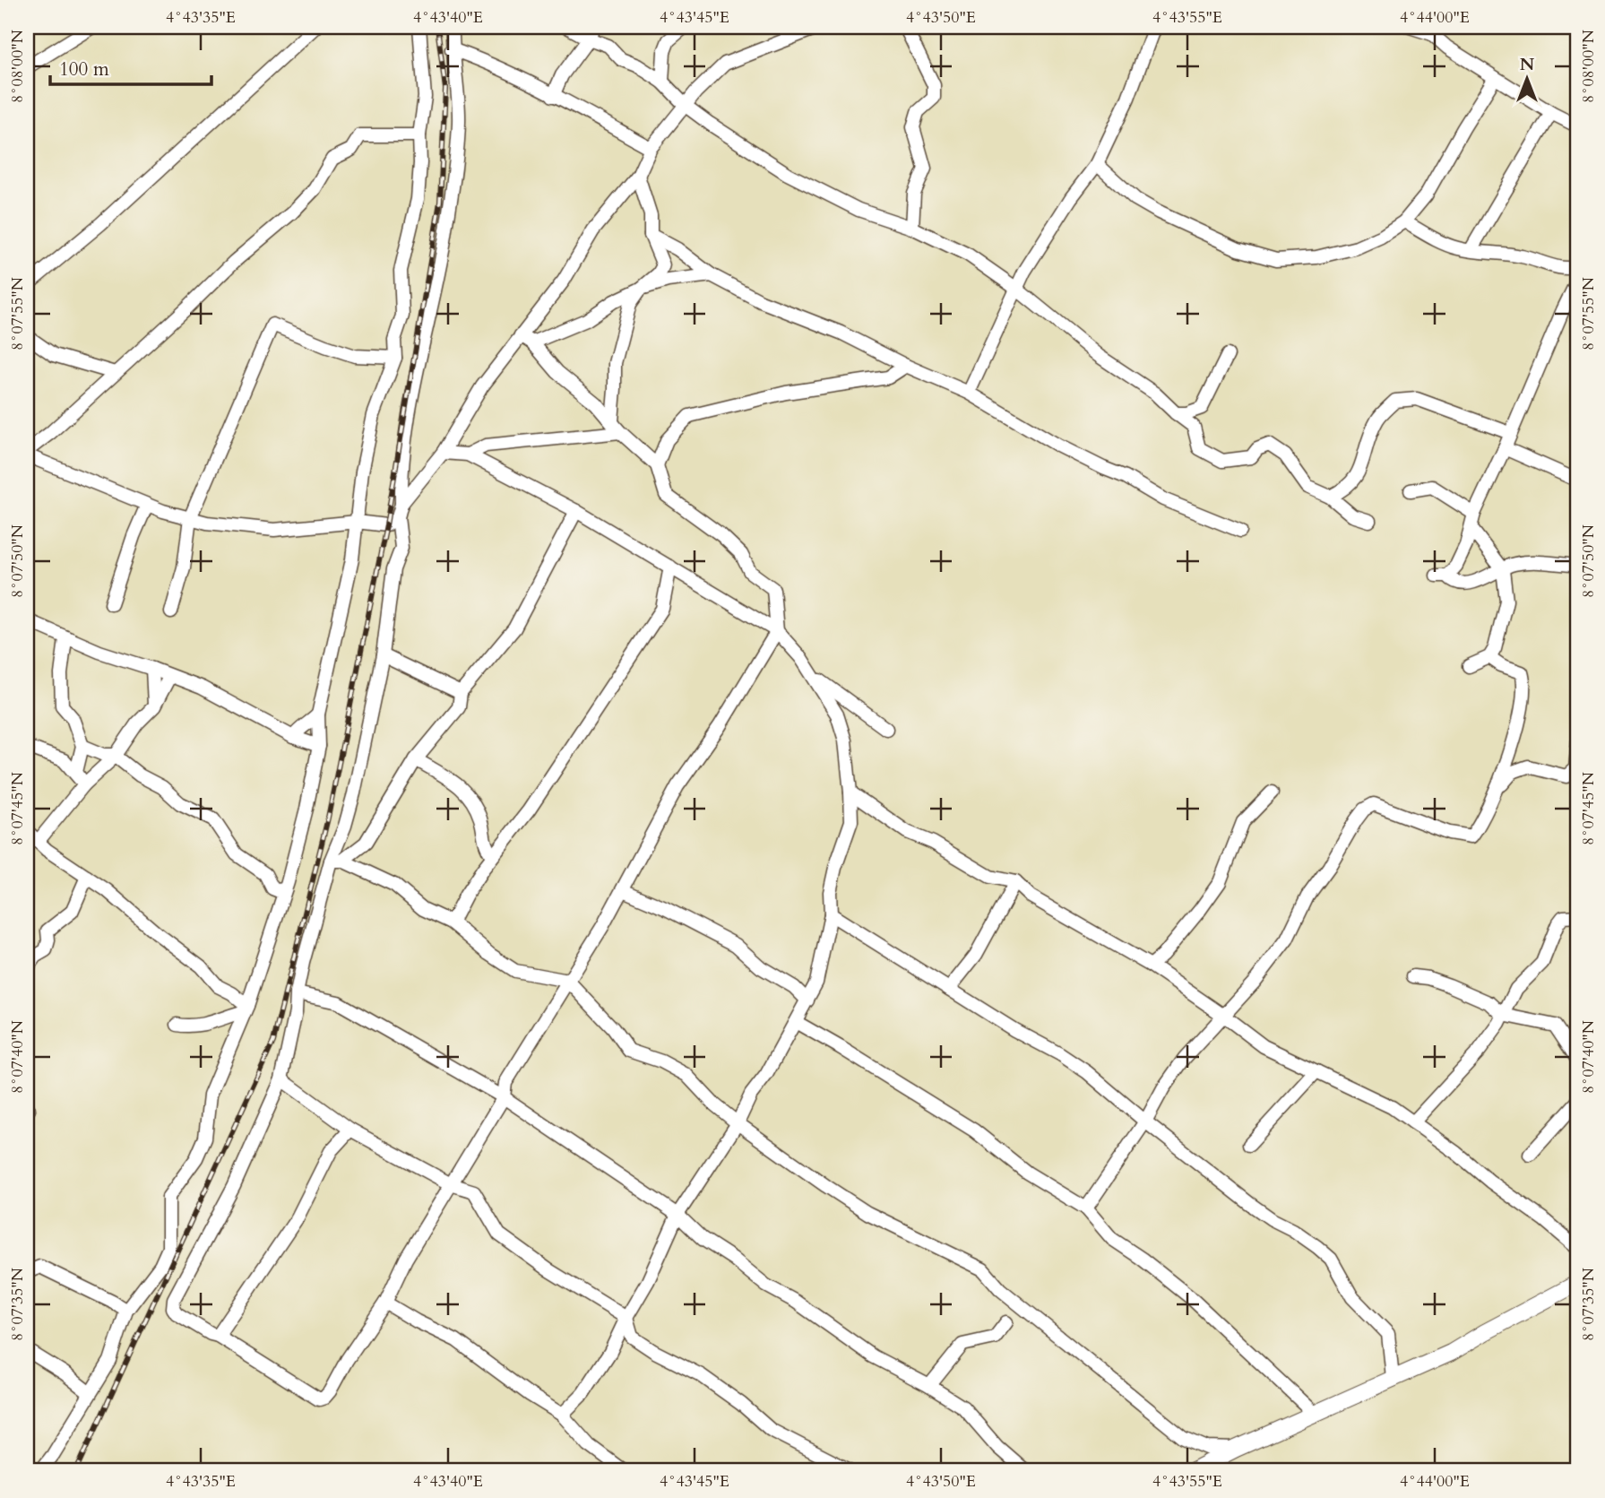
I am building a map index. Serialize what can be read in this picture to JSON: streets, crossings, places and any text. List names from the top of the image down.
{
  "scale_bar": "100 m",
  "north": "top",
  "coordinates": [
    "4°43'35\"E",
    "4°43'40\"E",
    "4°43'45\"E",
    "4°43'50\"E",
    "4°43'55\"E",
    "4°44'00\"E",
    "8°08'00\"N",
    "8°07'55\"N",
    "8°07'50\"N",
    "8°07'45\"N",
    "8°07'40\"N",
    "8°07'35\"N"
  ]
}
